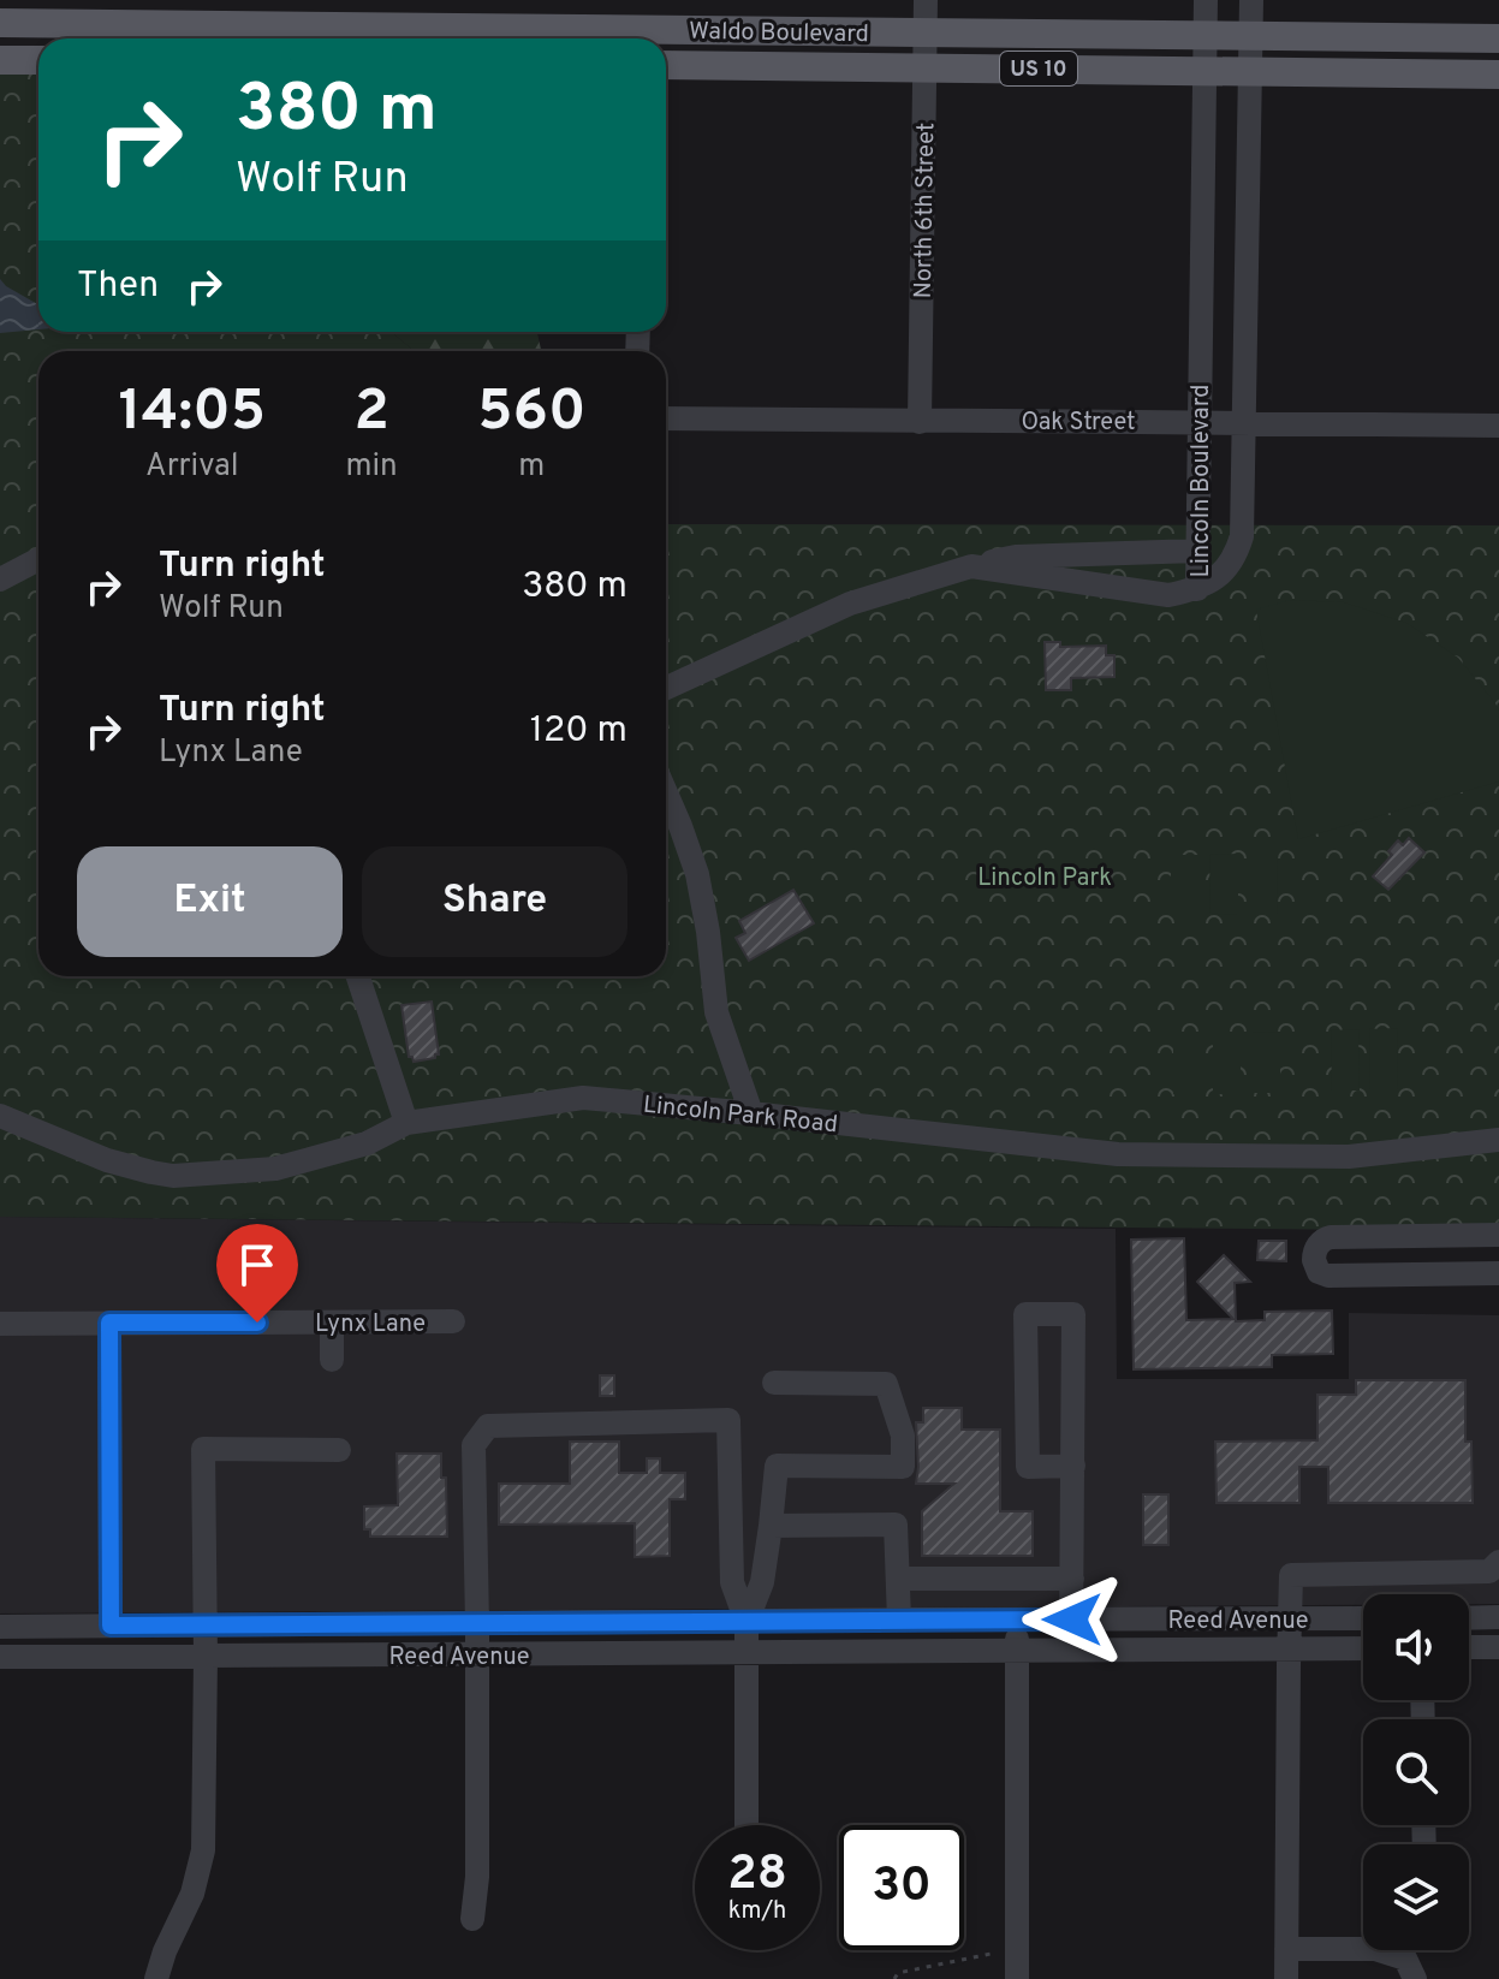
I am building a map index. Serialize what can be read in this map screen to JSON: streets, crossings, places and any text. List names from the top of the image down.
{
  "streets": {
    "main road": ["Waldo Boulevard", "US 10"],
    "street": [
      "North 6th Street",
      "Oak Street",
      "Lincoln Boulevard",
      "Lincoln Park Road",
      "Lynx Lane",
      "Reed Avenue"
    ]
  },
  "crossings": [
    ["Waldo Boulevard", "North 6th Street"],
    ["Waldo Boulevard", "Lincoln Boulevard"],
    ["North 6th Street", "Oak Street"],
    ["Oak Street", "Lincoln Boulevard"]
  ],
  "parks": ["Lincoln Park"],
  "page": {
    "turn": ["380 m", "Wolf Run"],
    "then": "Then",
    "eta": [
      "14:05",
      "Arrival",
      "2",
      "min",
      "560",
      "m"
    ],
    "list": [
      {
        "name": "Turn right",
        "note": "Wolf Run",
        "value": "380 m"
      },
      {
        "name": "Turn right",
        "note": "Lynx Lane",
        "value": "120 m"
      }
    ],
    "buttons": ["Exit", "Share"],
    "speed": "28 km/h",
    "limit": "30"
  }
}
